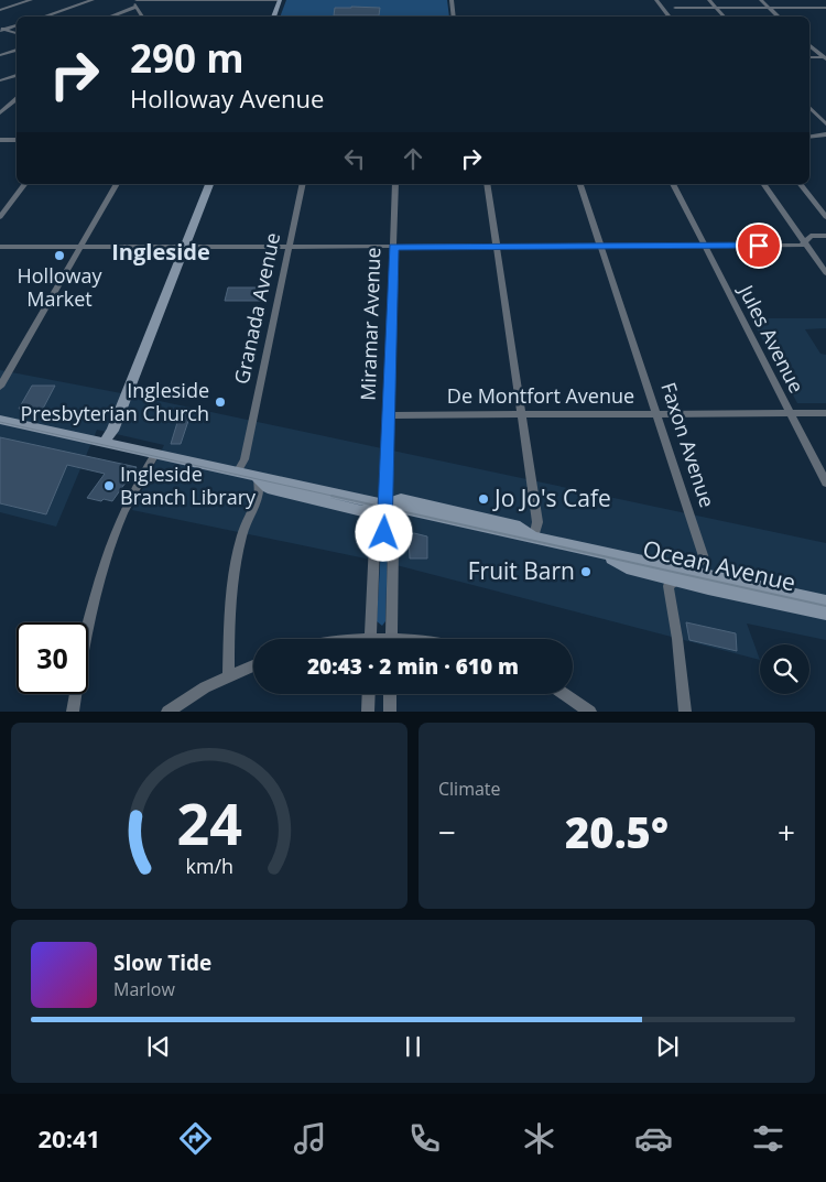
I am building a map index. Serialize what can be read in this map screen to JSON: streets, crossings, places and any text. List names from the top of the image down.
{
  "streets": {
    "main road": ["Ocean Avenue"],
    "street": [
      "Granada Avenue",
      "Miramar Avenue",
      "Jules Avenue",
      "De Montfort Avenue",
      "Faxon Avenue"
    ]
  },
  "crossings": [
    ["Granada Avenue", "Ocean Avenue"],
    ["Miramar Avenue", "De Montfort Avenue"],
    ["Miramar Avenue", "Ocean Avenue"],
    ["Jules Avenue", "De Montfort Avenue"],
    ["De Montfort Avenue", "Faxon Avenue"],
    ["Faxon Avenue", "Ocean Avenue"]
  ],
  "districts": ["Ingleside"],
  "places": [
    "Holloway Market",
    "Ingleside Presbyterian Church",
    "Ingleside Branch Library",
    "Jo Jo's Cafe",
    "Fruit Barn"
  ],
  "page": {
    "turn": ["290 m", "Holloway Avenue"],
    "limit": "30",
    "trip": "20:43 · 2 min · 610 m",
    "tile": "Climate",
    "heat": ["−", "20.5°", "+"],
    "song": ["Slow Tide", "Marlow"],
    "tabs": "20:41",
    "gauge": ["24", "km/h"]
  }
}
